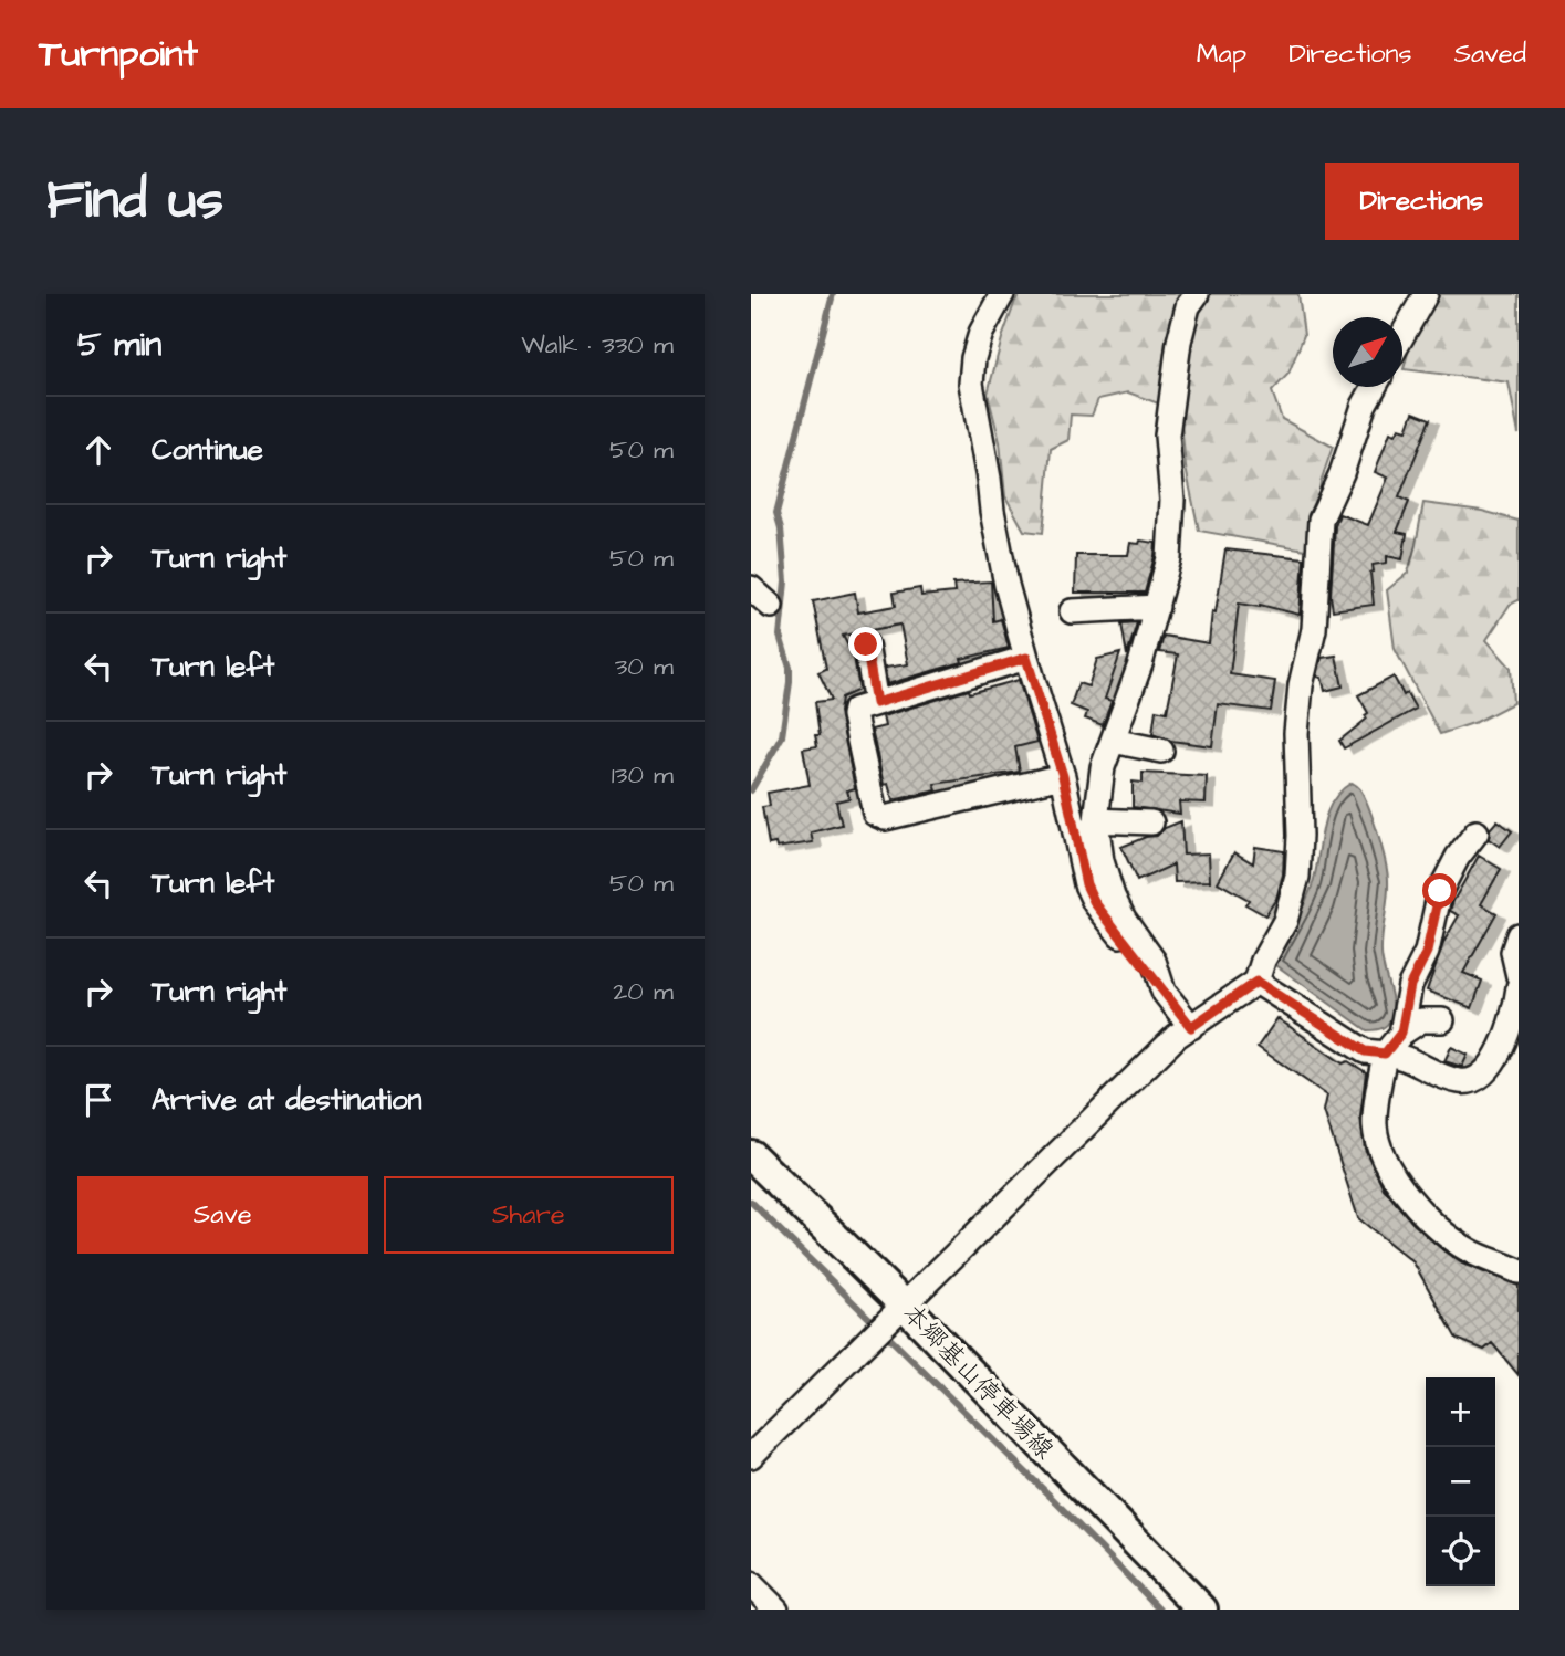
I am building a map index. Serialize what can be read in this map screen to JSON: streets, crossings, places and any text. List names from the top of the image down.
{
  "streets": {
    "main road": ["本郷基山停車場線"]
  },
  "north": "top right",
  "page": {
    "header": "Turnpoint",
    "nav": ["Map", "Directions", "Saved"],
    "buttons": [
      "Directions",
      ["Save", "Share"]
    ],
    "title": "Find us",
    "heading": ["5 min", "Walk · 330 m"],
    "list": [
      ["Continue", "50 m"],
      ["Turn right", "50 m"],
      ["Turn left", "30 m"],
      ["Turn right", "130 m"],
      ["Turn left", "50 m"],
      ["Turn right", "20 m"],
      "Arrive at destination"
    ],
    "map_buttons": ["+", "−"]
  }
}
